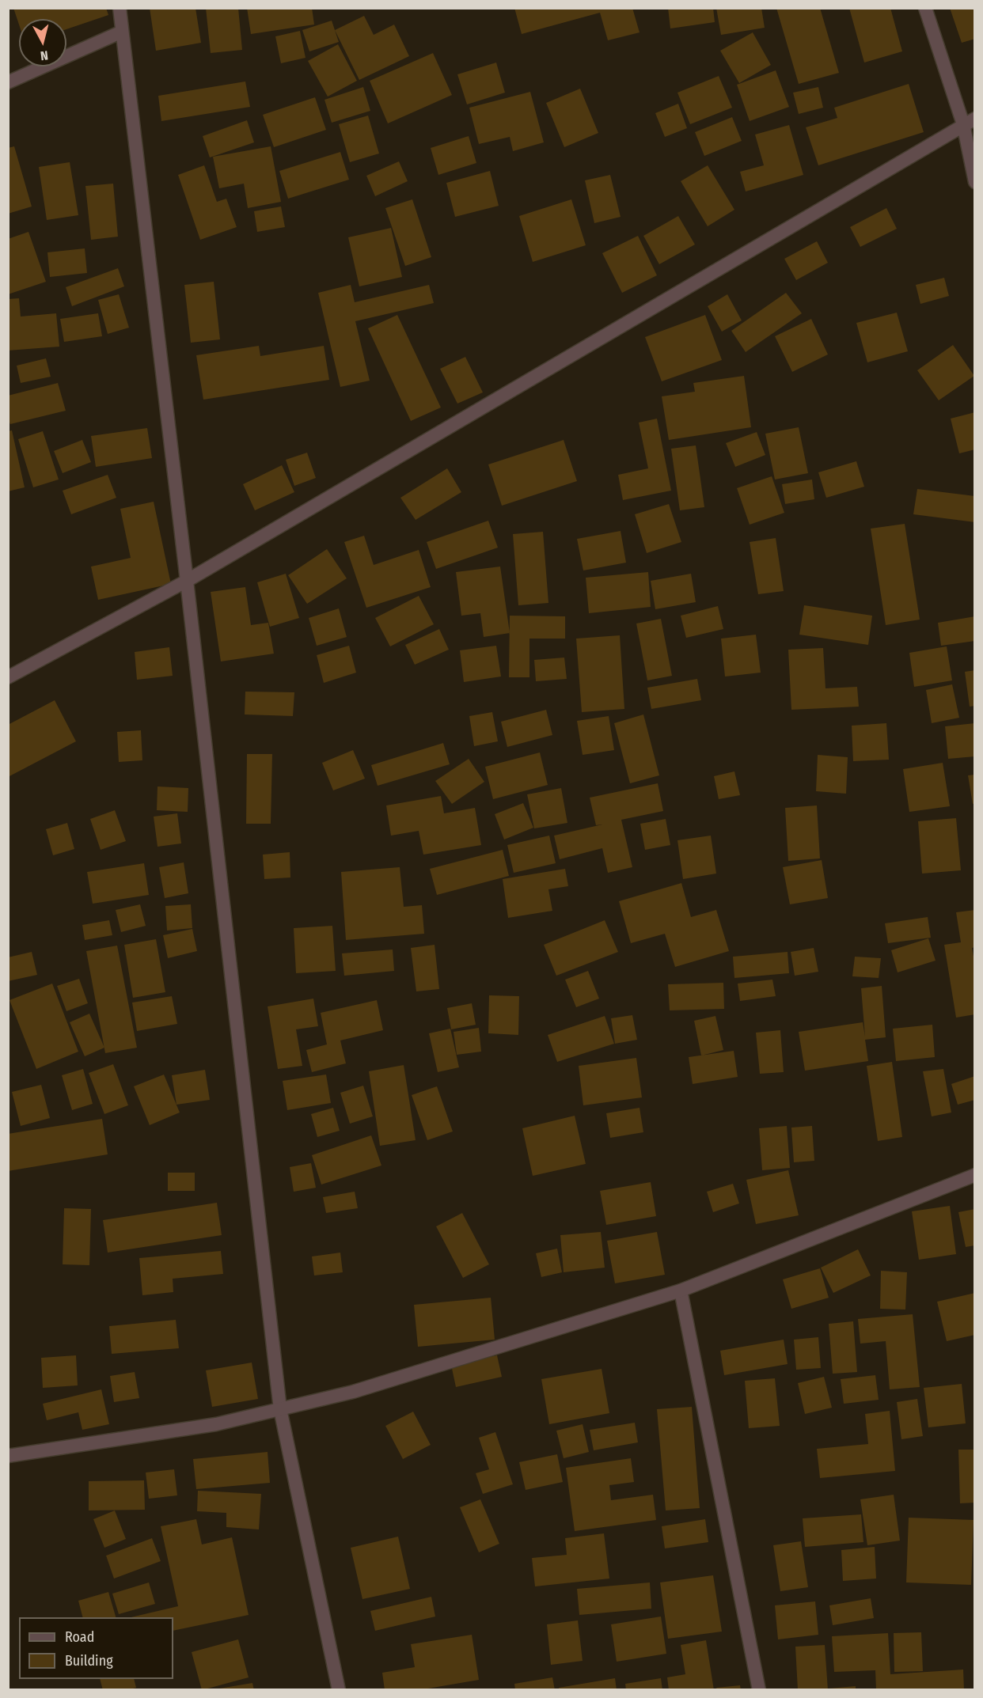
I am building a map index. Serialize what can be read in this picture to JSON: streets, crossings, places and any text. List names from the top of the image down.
{
  "legend": ["Road", "Building"],
  "north": "bottom"
}
